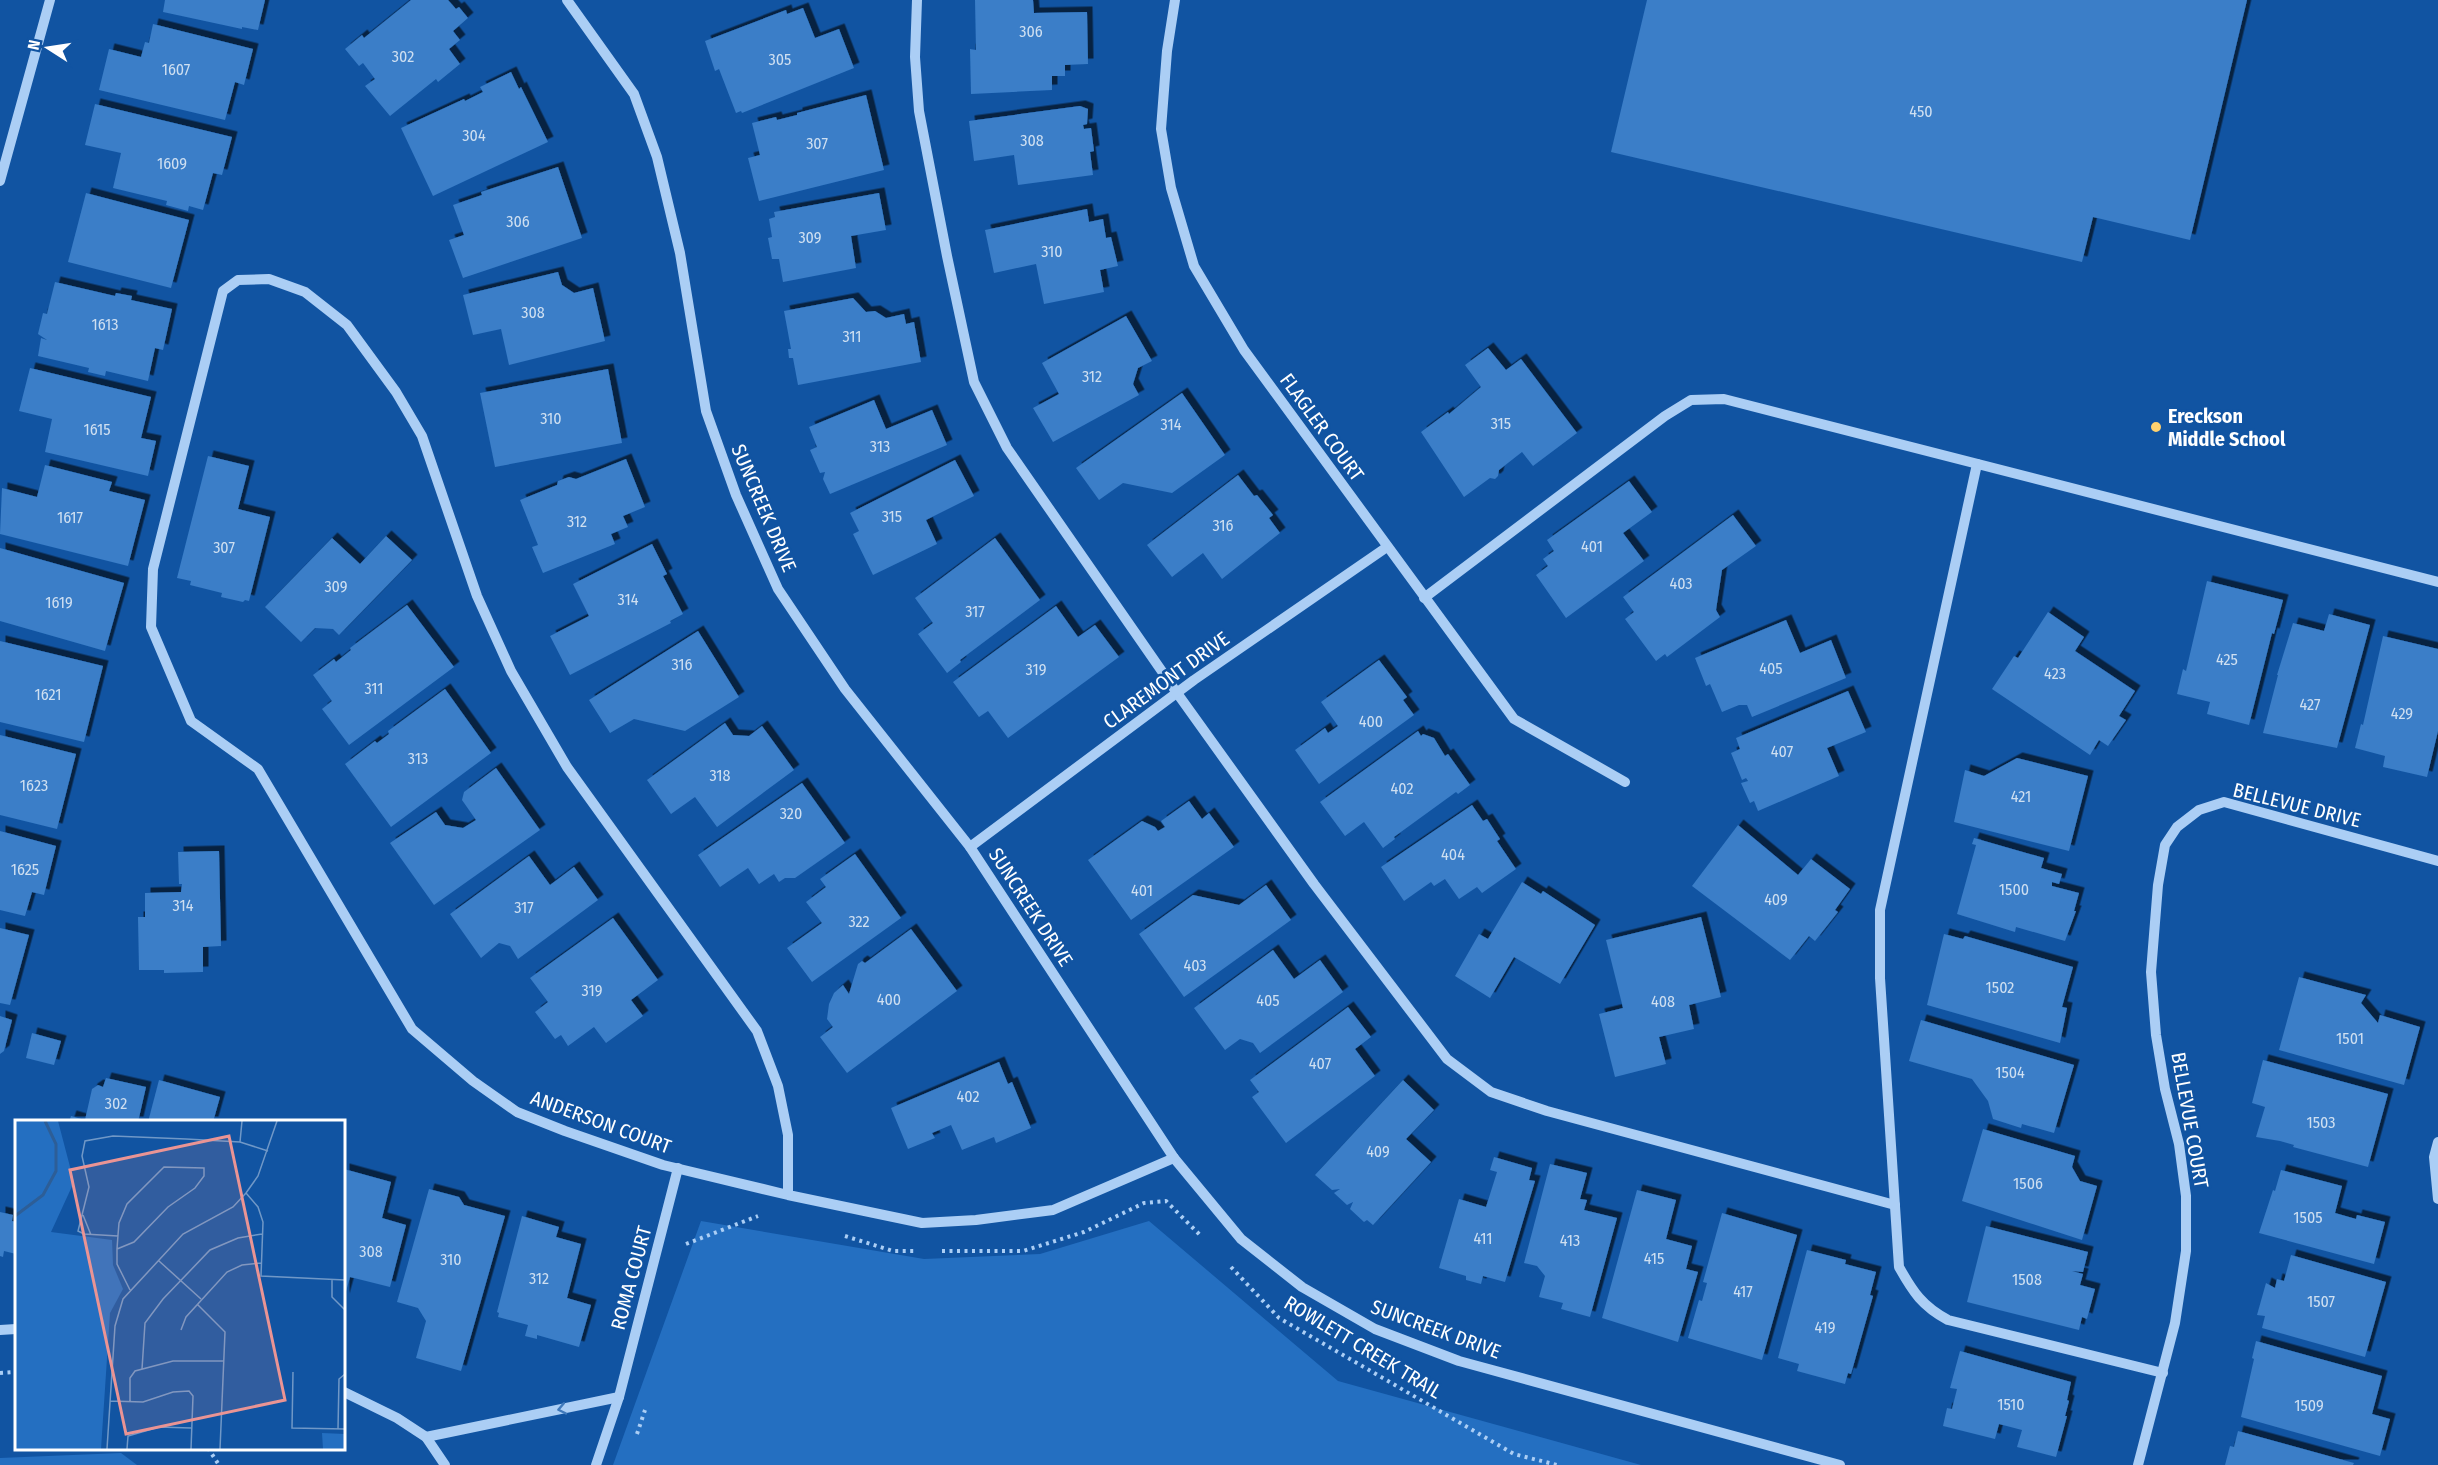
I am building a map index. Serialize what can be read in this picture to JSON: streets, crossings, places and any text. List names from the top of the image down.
{
  "streets": {
    "street": [
      "FLAGLER COURT",
      "SUNCREEK DRIVE",
      "CLAREMONT DRIVE",
      "BELLEVUE DRIVE",
      "BELLEVUE COURT",
      "ANDERSON COURT",
      "ROMA COURT"
    ],
    "path": ["ROWLETT CREEK TRAIL"]
  },
  "crossings": [
    ["FLAGLER COURT", "CLAREMONT DRIVE"],
    ["SUNCREEK DRIVE", "CLAREMONT DRIVE"],
    ["SUNCREEK DRIVE", "ANDERSON COURT"],
    ["BELLEVUE DRIVE", "BELLEVUE COURT"],
    ["ANDERSON COURT", "ROMA COURT"]
  ],
  "places": ["Ereckson Middle School"],
  "house_numbers": [
    "306",
    "302",
    "305",
    "1607",
    "450",
    "304",
    "308",
    "307",
    "1609",
    "306",
    "309",
    "310",
    "308",
    "1613",
    "311",
    "312",
    "310",
    "315",
    "314",
    "1615",
    "313",
    "315",
    "1617",
    "312",
    "316",
    "401",
    "307",
    "403",
    "309",
    "314",
    "1619",
    "317",
    "425",
    "316",
    "405",
    "319",
    "423",
    "311",
    "1621",
    "427",
    "429",
    "400",
    "407",
    "313",
    "318",
    "1623",
    "402",
    "421",
    "320",
    "404",
    "1625",
    "1500",
    "401",
    "409",
    "314",
    "317",
    "322",
    "403",
    "1502",
    "319",
    "400",
    "405",
    "408",
    "1501",
    "407",
    "1504",
    "402",
    "302",
    "1503",
    "409",
    "1506",
    "1505",
    "411",
    "413",
    "308",
    "415",
    "310",
    "312",
    "1508",
    "417",
    "1507",
    "419",
    "1510",
    "1509"
  ],
  "north": "left"
}
